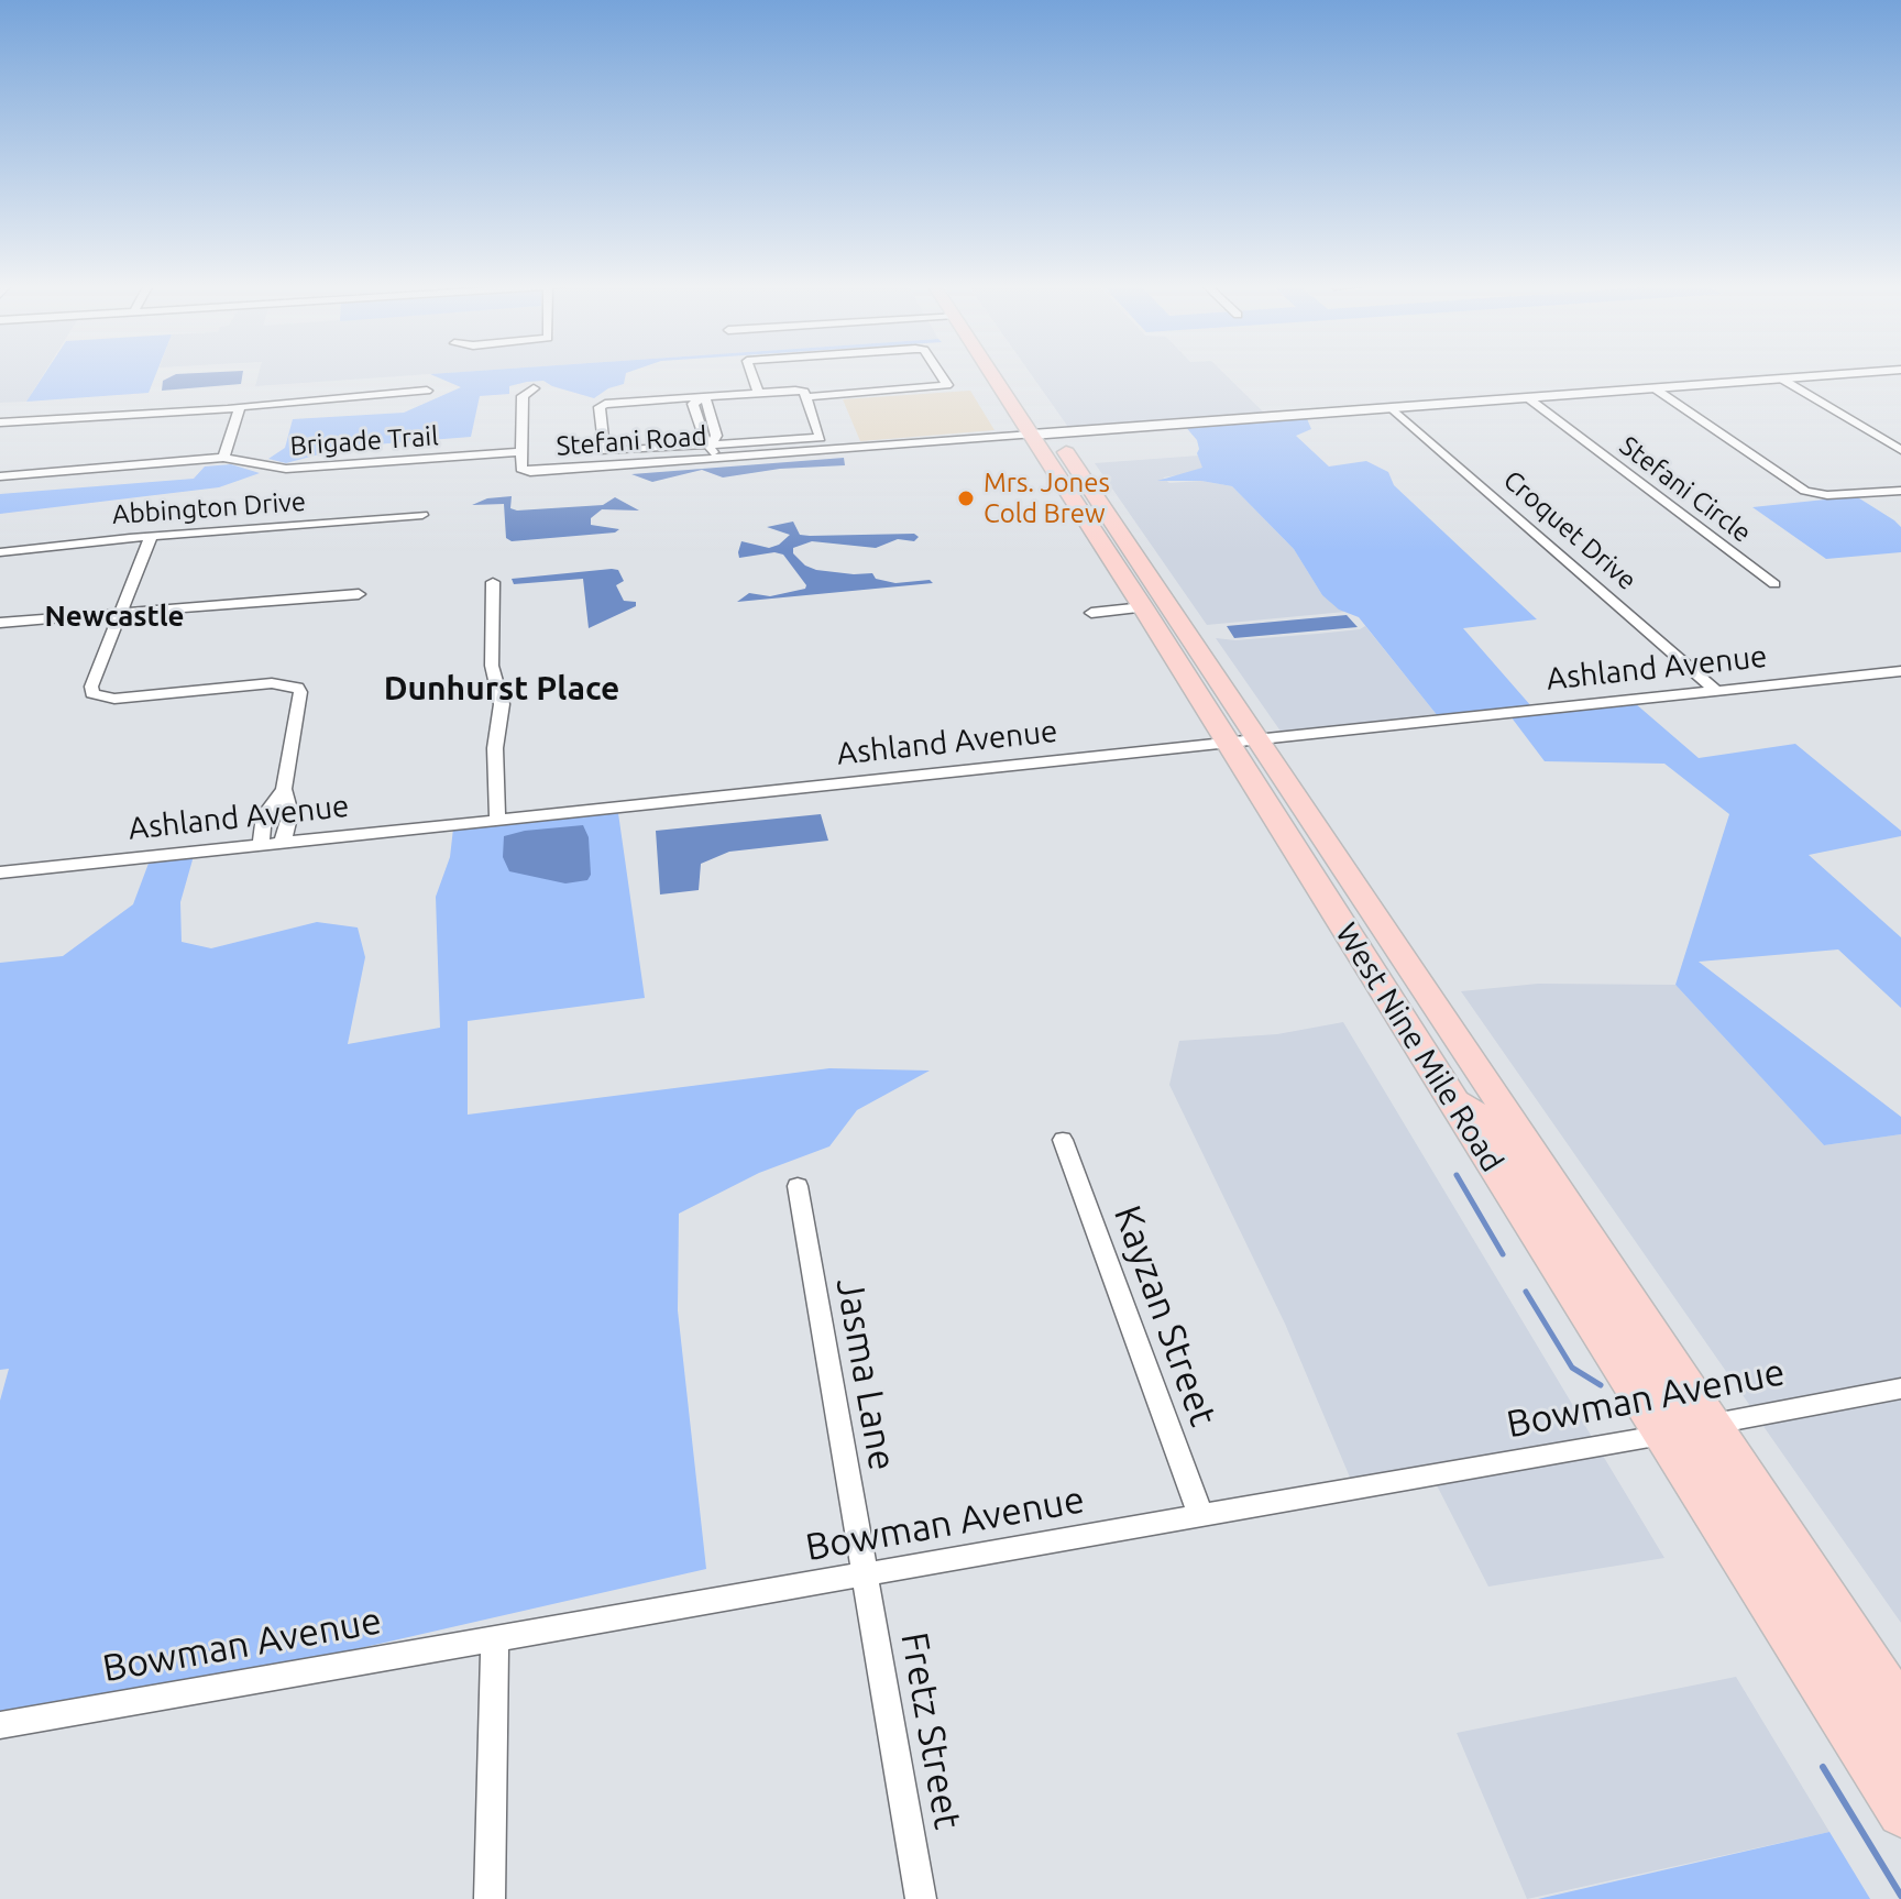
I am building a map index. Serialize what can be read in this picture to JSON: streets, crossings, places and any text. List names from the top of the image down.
{
  "streets": {
    "main road": ["West Nine Mile Road"],
    "street": [
      "Brigade Trail",
      "Stefani Road",
      "Stefani Circle",
      "Abbington Drive",
      "Croquet Drive",
      "Ashland Avenue",
      "Kayzan Street",
      "Jasma Lane",
      "Bowman Avenue",
      "Fretz Street"
    ]
  },
  "crossings": [
    ["Brigade Trail", "Stefani Road"],
    ["Stefani Road", "Stefani Circle"],
    ["Stefani Road", "Croquet Drive"],
    ["Stefani Road", "West Nine Mile Road"],
    ["Croquet Drive", "Ashland Avenue"],
    ["Ashland Avenue", "West Nine Mile Road"],
    ["West Nine Mile Road", "Bowman Avenue"],
    ["Kayzan Street", "Bowman Avenue"],
    ["Jasma Lane", "Bowman Avenue"],
    ["Jasma Lane", "Fretz Street"],
    ["Bowman Avenue", "Fretz Street"]
  ],
  "districts": ["Newcastle", "Dunhurst Place"],
  "places": ["Mrs. Jones Cold Brew"]
}
